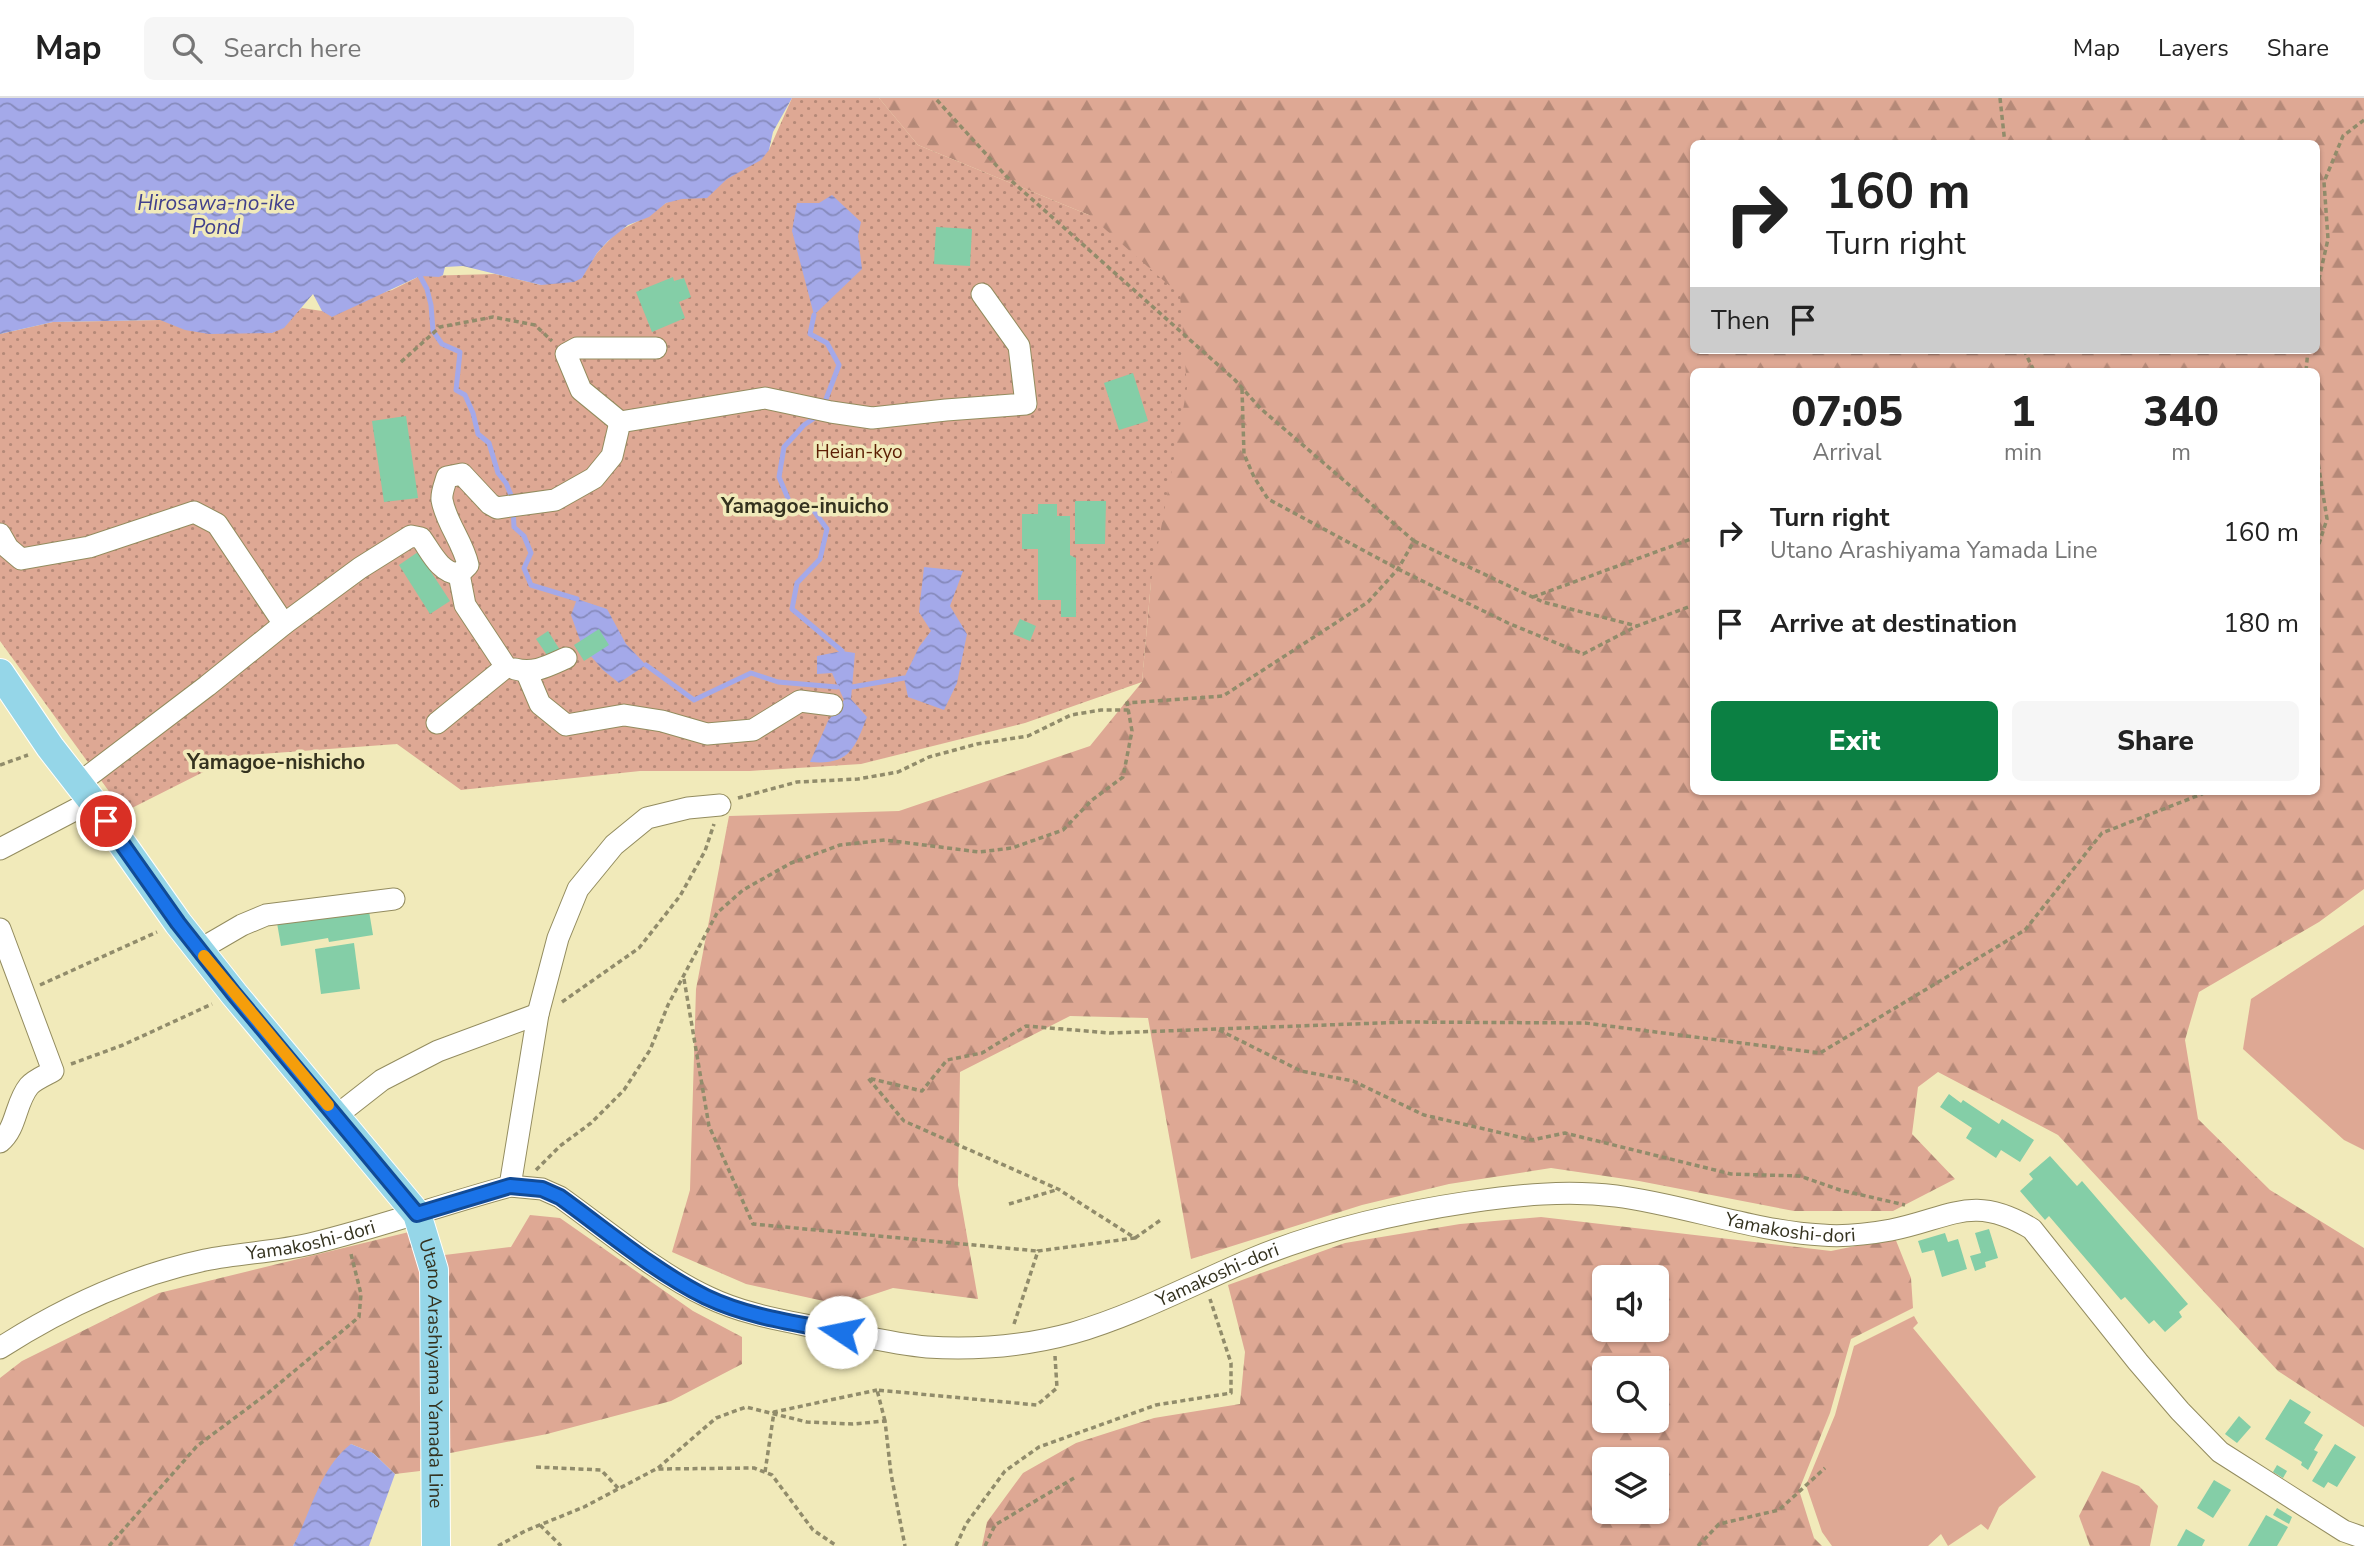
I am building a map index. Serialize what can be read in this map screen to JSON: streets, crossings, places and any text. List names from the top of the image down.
{
  "streets": {
    "main road": ["Utano Arashiyama Yamada Line"],
    "street": ["Yamakoshi-dori"]
  },
  "crossings": [
    ["Yamakoshi-dori", "Utano Arashiyama Yamada Line"]
  ],
  "districts": ["Yamagoe-inuicho", "Yamagoe-nishicho"],
  "water": ["Hirosawa-no-ike Pond"],
  "parks": ["Heian-kyo"],
  "page": {
    "header": "Map",
    "search": "Search here",
    "nav": ["Map", "Layers", "Share"],
    "turn": ["160 m", "Turn right"],
    "then": "Then",
    "eta": [
      "07:05",
      "Arrival",
      "1",
      "min",
      "340",
      "m"
    ],
    "list": [
      {
        "name": "Turn right",
        "note": "Utano Arashiyama Yamada Line",
        "value": "160 m"
      },
      {
        "name": "Arrive at destination",
        "value": "180 m"
      }
    ],
    "buttons": ["Exit", "Share"]
  }
}
